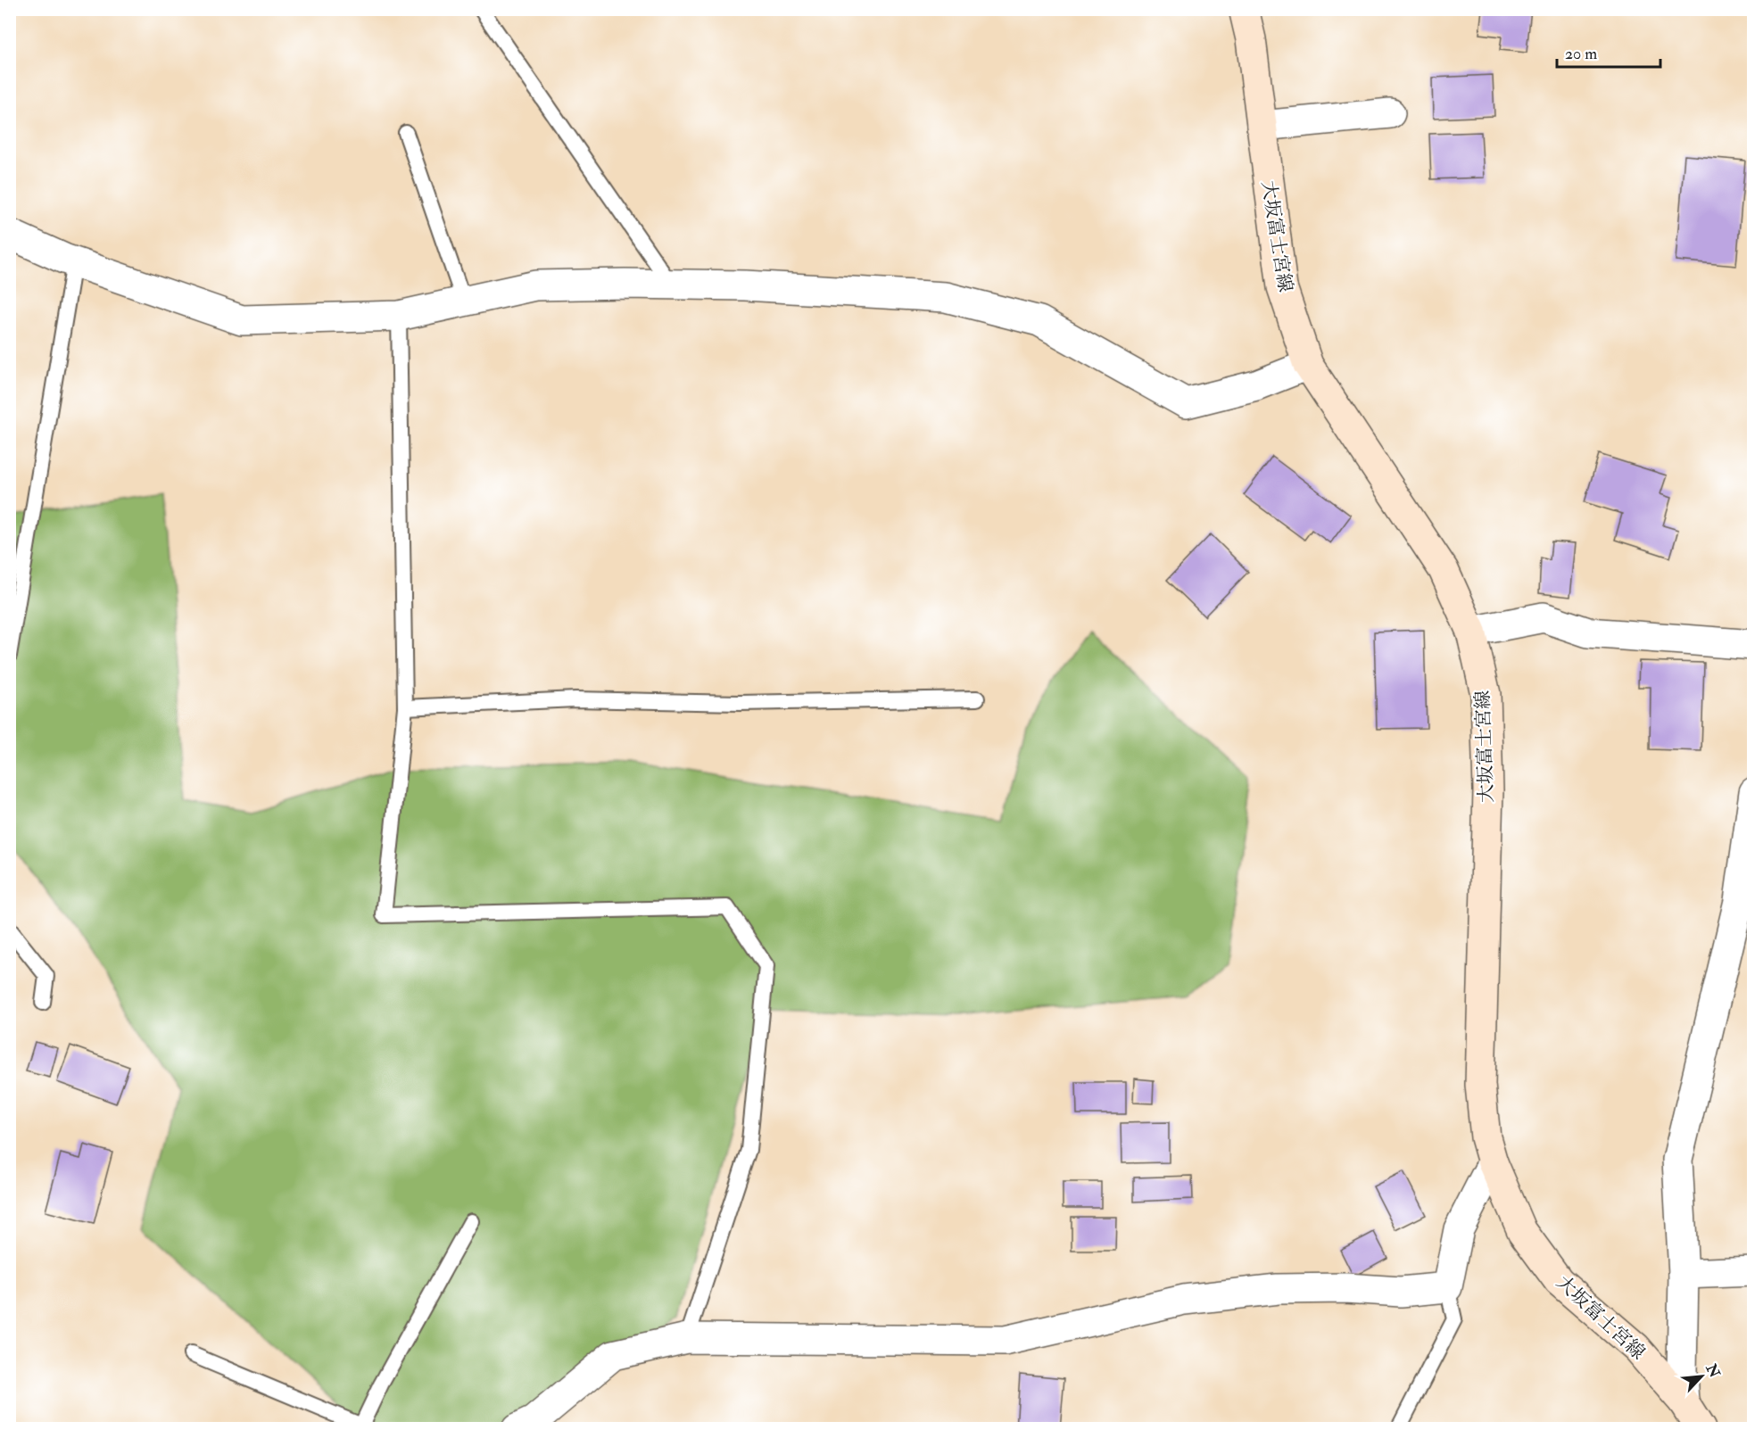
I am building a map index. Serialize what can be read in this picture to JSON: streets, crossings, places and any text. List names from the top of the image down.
{
  "streets": {
    "main road": ["大坂富士宮線"]
  },
  "scale_bar": "20 m",
  "north": "top right"
}
